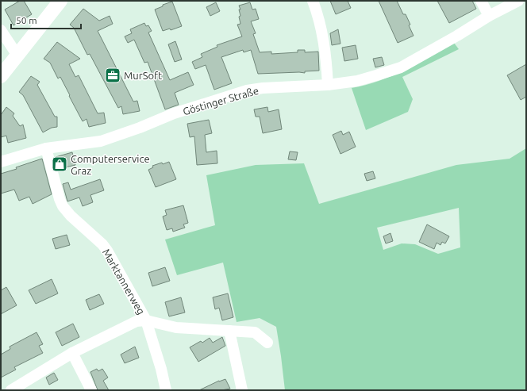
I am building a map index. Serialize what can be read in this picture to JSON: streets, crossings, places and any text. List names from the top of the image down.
{
  "streets": {
    "street": ["Göstinger Straße", "Marktannerweg"]
  },
  "crossings": [
    ["Göstinger Straße", "Marktannerweg"]
  ],
  "places": {
    "office": ["MurSoft"],
    "shop": ["Computerservice Graz"]
  },
  "scale_bar": "50 m"
}
